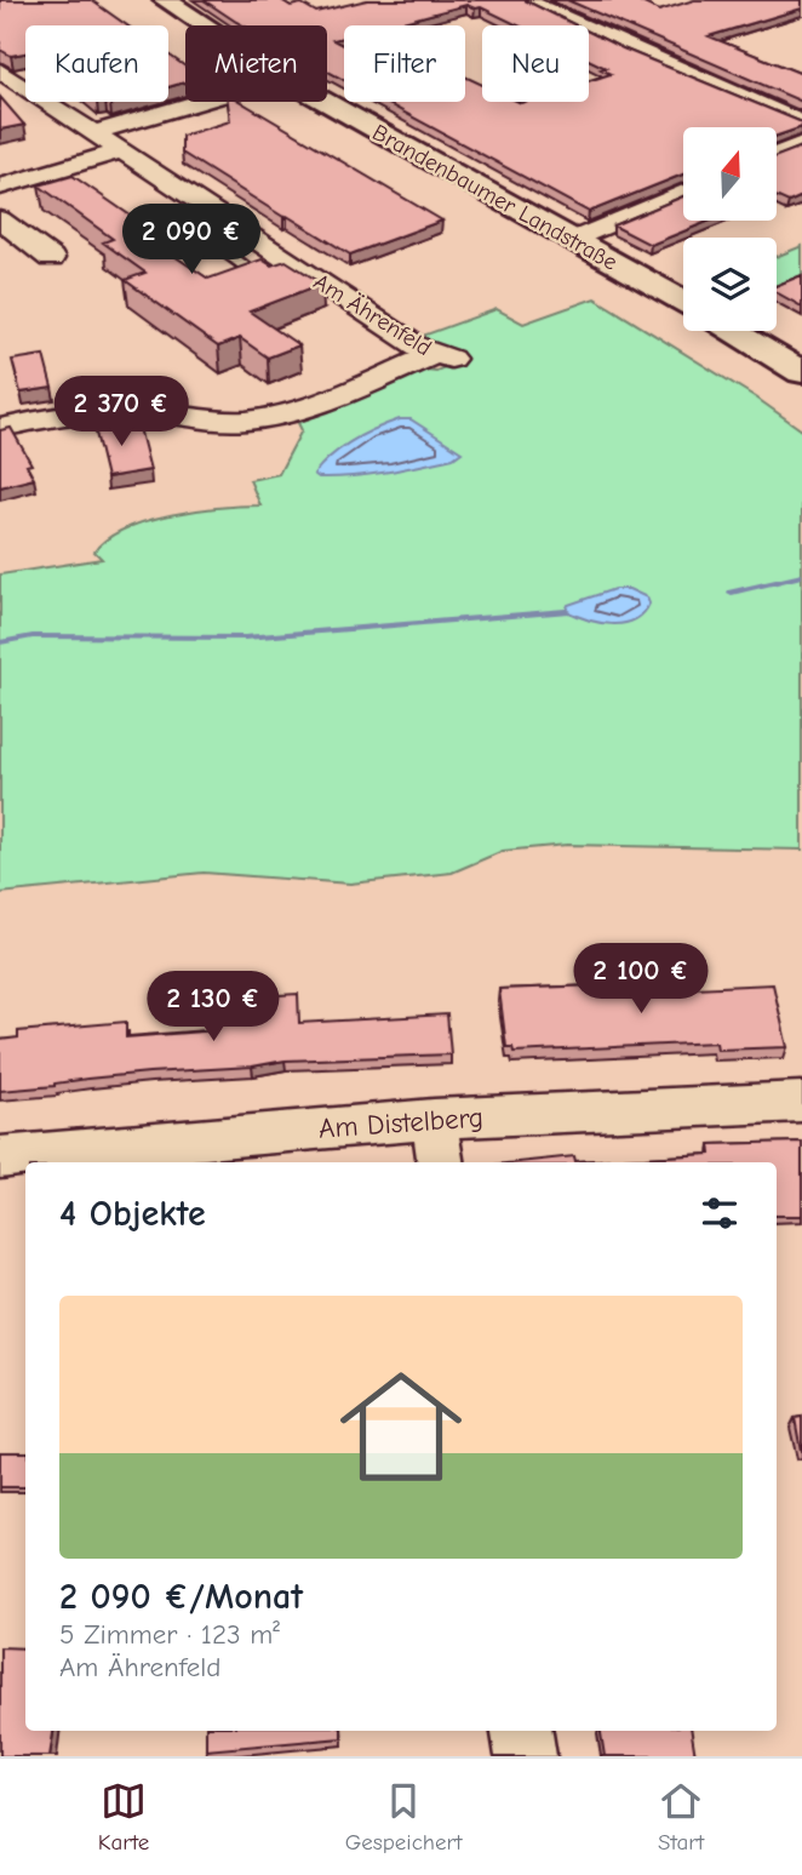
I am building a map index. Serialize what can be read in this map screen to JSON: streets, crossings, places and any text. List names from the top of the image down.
{
  "streets": {
    "main road": ["Brandenbaumer Landstraße"],
    "street": ["Am Ährenfeld", "Am Distelberg"]
  },
  "north": "top",
  "page": {
    "chip": [
      "Kaufen",
      "Mieten",
      "Filter",
      "Neu"
    ],
    "price": [
      "2 090 €",
      "2 370 €",
      "2 100 €",
      "2 130 €"
    ],
    "heading": "4 Objekte",
    "list": [
      {
        "name": "2 090 €/Monat",
        "note": "5 Zimmer · 123 m² · Am Ährenfeld"
      }
    ],
    "tabs": ["Karte", "Gespeichert", "Start"]
  }
}
